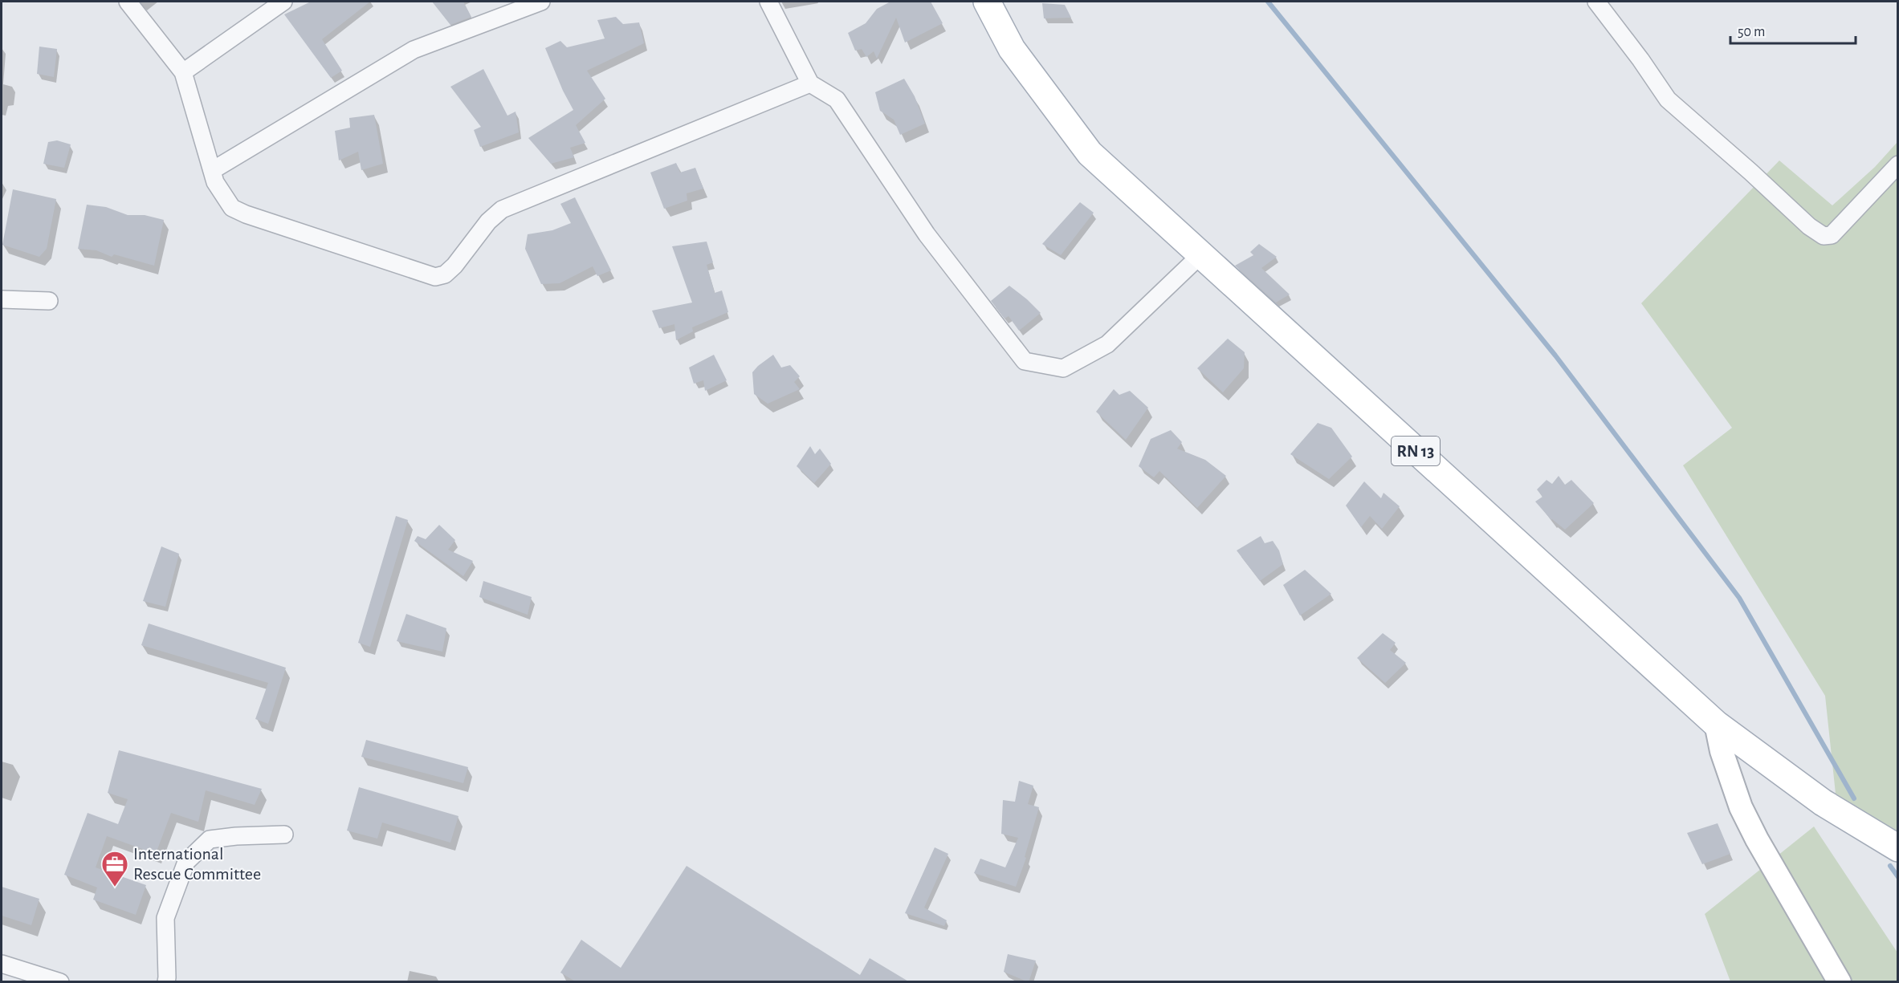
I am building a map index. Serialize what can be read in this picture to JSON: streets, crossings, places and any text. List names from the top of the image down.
{
  "streets": {
    "main road": ["RN 13"]
  },
  "places": {
    "office": ["International Rescue Committee"]
  },
  "scale_bar": "50 m"
}
